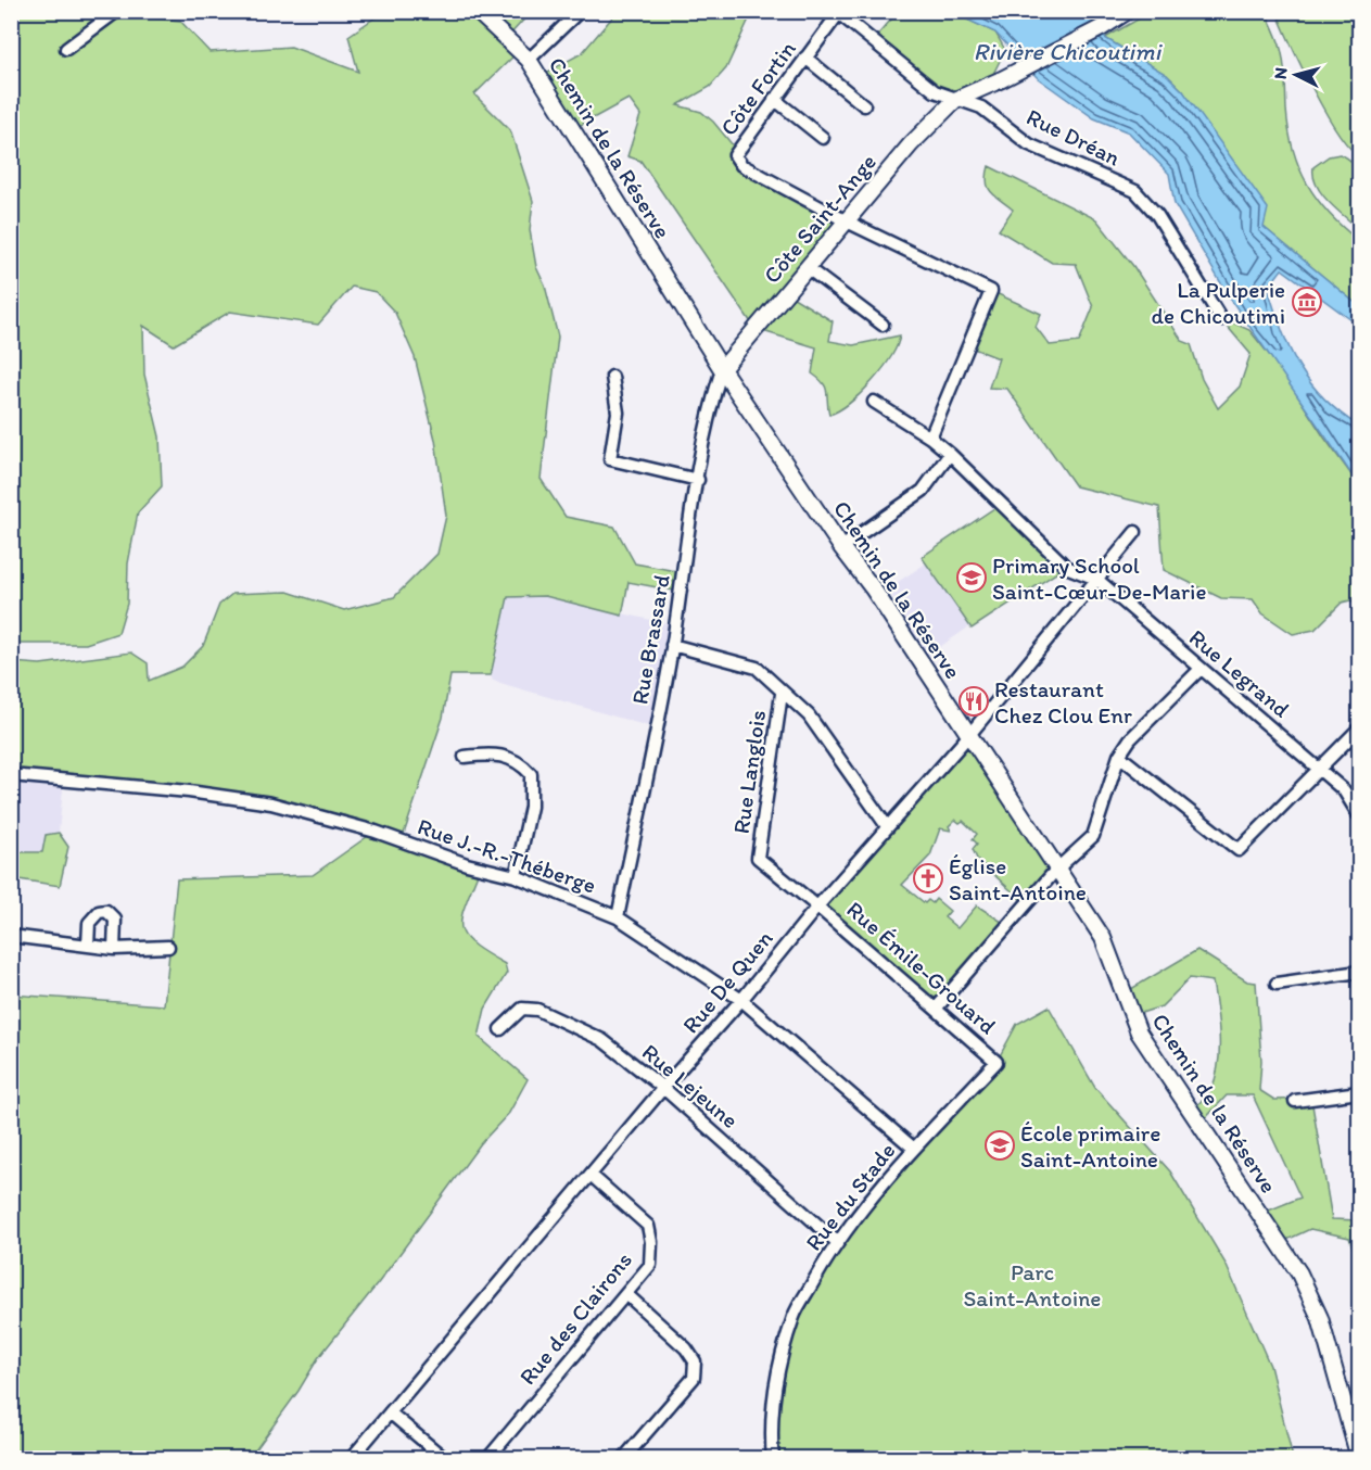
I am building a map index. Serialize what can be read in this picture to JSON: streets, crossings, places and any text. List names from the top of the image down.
{
  "streets": {
    "street": [
      "Côte Fortin",
      "Rue Dréan",
      "Chemin de la Réserve",
      "Côte Saint-Ange",
      "Rue Brassard",
      "Rue Legrand",
      "Rue Langlois",
      "Rue J.-R.-Théberge",
      "Rue Émile-Grouard",
      "Rue De Quen",
      "Rue Lejeune",
      "Rue du Stade",
      "Rue des Clairons"
    ]
  },
  "crossings": [
    ["Côte Fortin", "Rue Dréan"],
    ["Côte Fortin", "Côte Saint-Ange"],
    ["Rue Dréan", "Côte Saint-Ange"],
    ["Chemin de la Réserve", "Côte Saint-Ange"],
    ["Chemin de la Réserve", "Rue Brassard"],
    ["Chemin de la Réserve", "Rue De Quen"],
    ["Côte Saint-Ange", "Rue Brassard"],
    ["Rue Brassard", "Rue J.-R.-Théberge"],
    ["Rue Legrand", "Rue De Quen"],
    ["Rue Langlois", "Rue Émile-Grouard"],
    ["Rue Langlois", "Rue De Quen"],
    ["Rue J.-R.-Théberge", "Rue De Quen"],
    ["Rue J.-R.-Théberge", "Rue du Stade"],
    ["Rue Émile-Grouard", "Rue De Quen"],
    ["Rue Émile-Grouard", "Rue du Stade"],
    ["Rue De Quen", "Rue Lejeune"],
    ["Rue De Quen", "Rue des Clairons"],
    ["Rue Lejeune", "Rue du Stade"]
  ],
  "water": ["Rivière Chicoutimi"],
  "parks": ["Parc Saint-Antoine"],
  "places": {
    "museum": ["La Pulperie de Chicoutimi"],
    "school or university": ["Primary School Saint-Cœur-De-Marie", "École primaire Saint-Antoine"],
    "restaurant": ["Restaurant Chez Clou Enr"],
    "church": ["Église Saint-Antoine"]
  },
  "north": "left"
}
